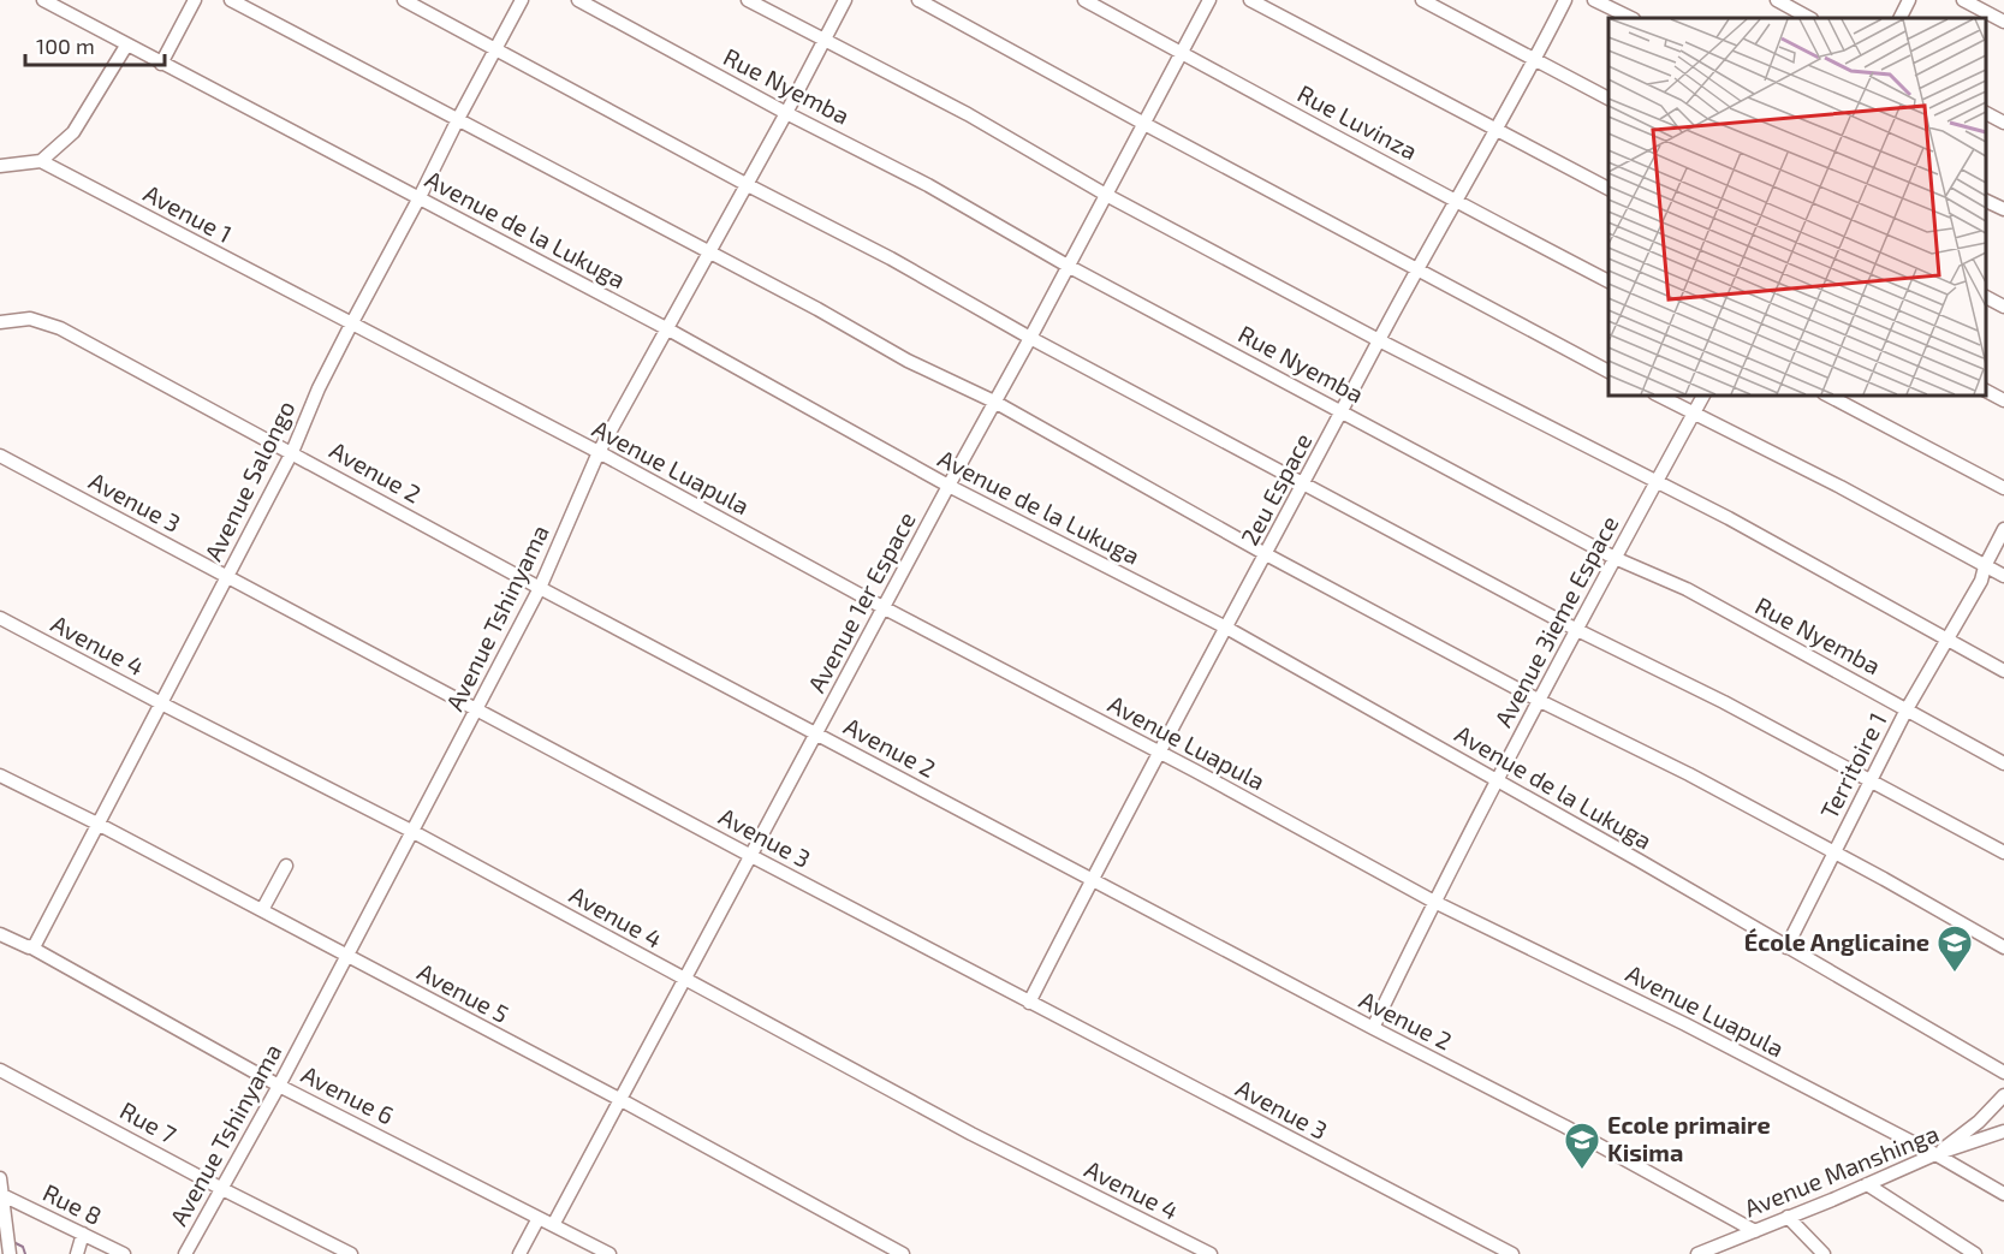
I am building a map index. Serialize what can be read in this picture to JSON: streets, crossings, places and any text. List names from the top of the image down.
{
  "streets": {
    "street": [
      "Rue Nyemba",
      "Rue Luvinza",
      "Avenue 1",
      "Avenue de la Lukuga",
      "Avenue Luapula",
      "Avenue 2",
      "Avenue Salongo",
      "2eu Espace",
      "Avenue 3",
      "Avenue 1er Espace",
      "Avenue Tshinyama",
      "Avenue 3ieme Espace",
      "Avenue 4",
      "Territoire 1",
      "Avenue 5",
      "Avenue 6",
      "Rue 7",
      "Avenue Manshinga",
      "Rue 8"
    ]
  },
  "crossings": [
    ["Rue Nyemba", "2eu Espace"],
    ["Rue Nyemba", "Avenue 1er Espace"],
    ["Rue Nyemba", "Avenue Tshinyama"],
    ["Rue Nyemba", "Avenue 3ieme Espace"],
    ["Rue Nyemba", "Territoire 1"],
    ["Rue Luvinza", "2eu Espace"],
    ["Rue Luvinza", "Avenue 1er Espace"],
    ["Avenue 1", "Avenue Luapula"],
    ["Avenue 1", "Avenue Salongo"],
    ["Avenue de la Lukuga", "Avenue Salongo"],
    ["Avenue de la Lukuga", "2eu Espace"],
    ["Avenue de la Lukuga", "Avenue 1er Espace"],
    ["Avenue de la Lukuga", "Avenue Tshinyama"],
    ["Avenue de la Lukuga", "Avenue 3ieme Espace"],
    ["Avenue de la Lukuga", "Territoire 1"],
    ["Avenue Luapula", "Avenue Salongo"],
    ["Avenue Luapula", "2eu Espace"],
    ["Avenue Luapula", "Avenue 1er Espace"],
    ["Avenue Luapula", "Avenue Tshinyama"],
    ["Avenue Luapula", "Avenue 3ieme Espace"],
    ["Avenue Luapula", "Avenue Manshinga"],
    ["Avenue 2", "Avenue Salongo"],
    ["Avenue 2", "2eu Espace"],
    ["Avenue 2", "Avenue 1er Espace"],
    ["Avenue 2", "Avenue Tshinyama"],
    ["Avenue 2", "Avenue 3ieme Espace"],
    ["Avenue 2", "Avenue Manshinga"],
    ["Avenue Salongo", "Avenue 3"],
    ["Avenue Salongo", "Avenue 4"],
    ["Avenue Salongo", "Avenue 5"],
    ["Avenue Salongo", "Avenue 6"],
    ["2eu Espace", "Avenue 3"],
    ["Avenue 3", "Avenue 1er Espace"],
    ["Avenue 3", "Avenue Tshinyama"],
    ["Avenue 1er Espace", "Avenue 4"],
    ["Avenue 1er Espace", "Avenue 5"],
    ["Avenue 1er Espace", "Avenue 6"],
    ["Avenue Tshinyama", "Avenue 4"],
    ["Avenue Tshinyama", "Avenue 5"],
    ["Avenue Tshinyama", "Avenue 6"],
    ["Avenue Tshinyama", "Rue 7"]
  ],
  "places": {
    "school or university": ["École Anglicaine", "Ecole primaire Kisima"]
  },
  "scale_bar": "100 m"
}
